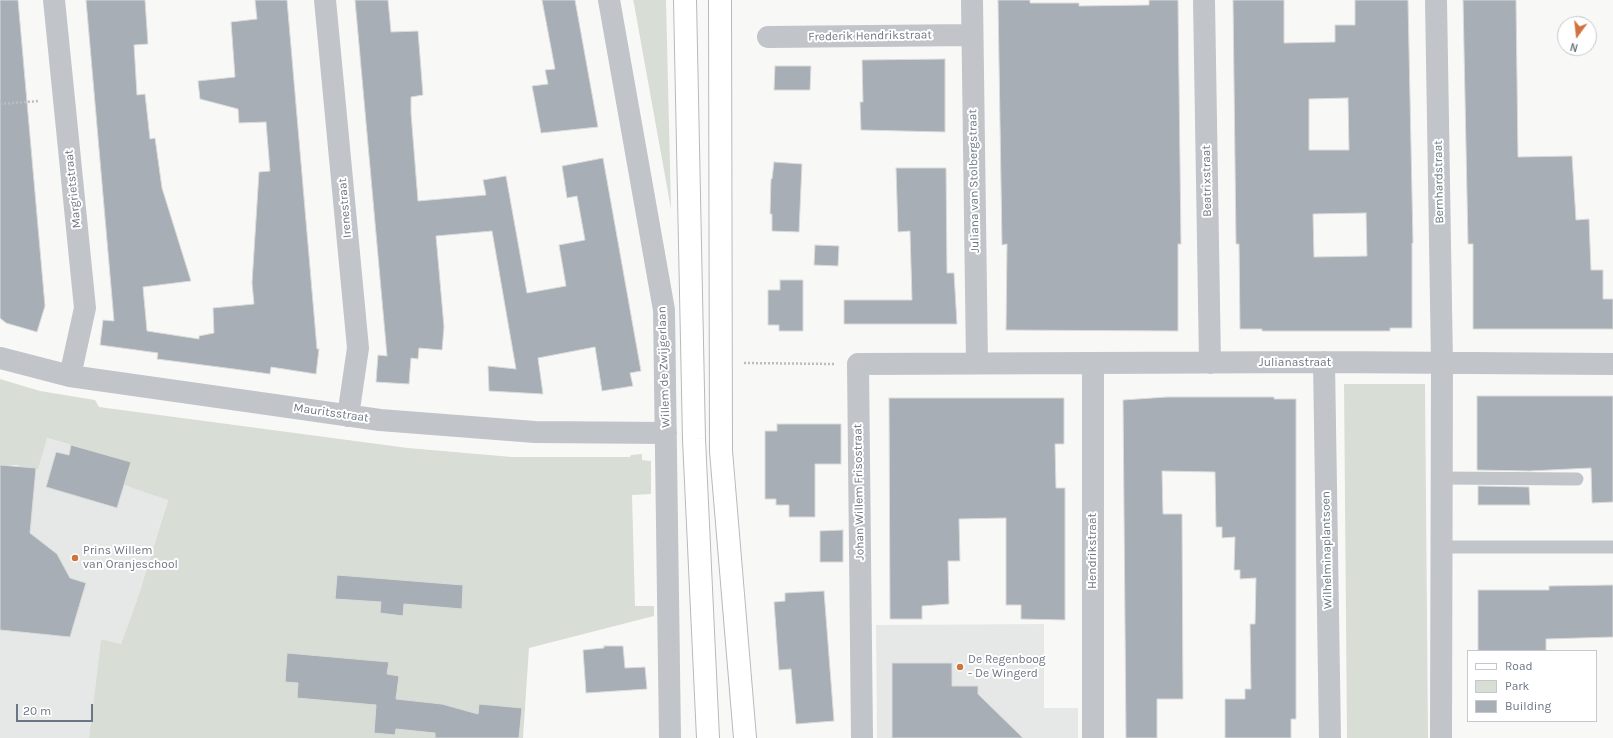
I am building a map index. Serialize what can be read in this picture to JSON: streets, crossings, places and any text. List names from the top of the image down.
{
  "streets": {
    "street": [
      "Frederik Hendrikstraat",
      "Juliana van Stolbergstraat",
      "Beatrixstraat",
      "Bernhardstraat",
      "Margrietstraat",
      "Irenestraat",
      "Julianastraat",
      "Willem de Zwijgerlaan",
      "Mauritsstraat",
      "Johan Willem Frisostraat",
      "Wilhelminaplantsoen",
      "Hendrikstraat"
    ]
  },
  "crossings": [
    ["Frederik Hendrikstraat", "Juliana van Stolbergstraat"],
    ["Juliana van Stolbergstraat", "Julianastraat"],
    ["Beatrixstraat", "Julianastraat"],
    ["Bernhardstraat", "Julianastraat"],
    ["Margrietstraat", "Mauritsstraat"],
    ["Irenestraat", "Mauritsstraat"],
    ["Julianastraat", "Wilhelminaplantsoen"],
    ["Julianastraat", "Hendrikstraat"],
    ["Willem de Zwijgerlaan", "Mauritsstraat"]
  ],
  "places": ["Prins Willem van Oranjeschool", "De Regenboog - De Wingerd"],
  "legend": ["Road", "Park", "Building"],
  "scale_bar": "20 m",
  "north": "bottom"
}
